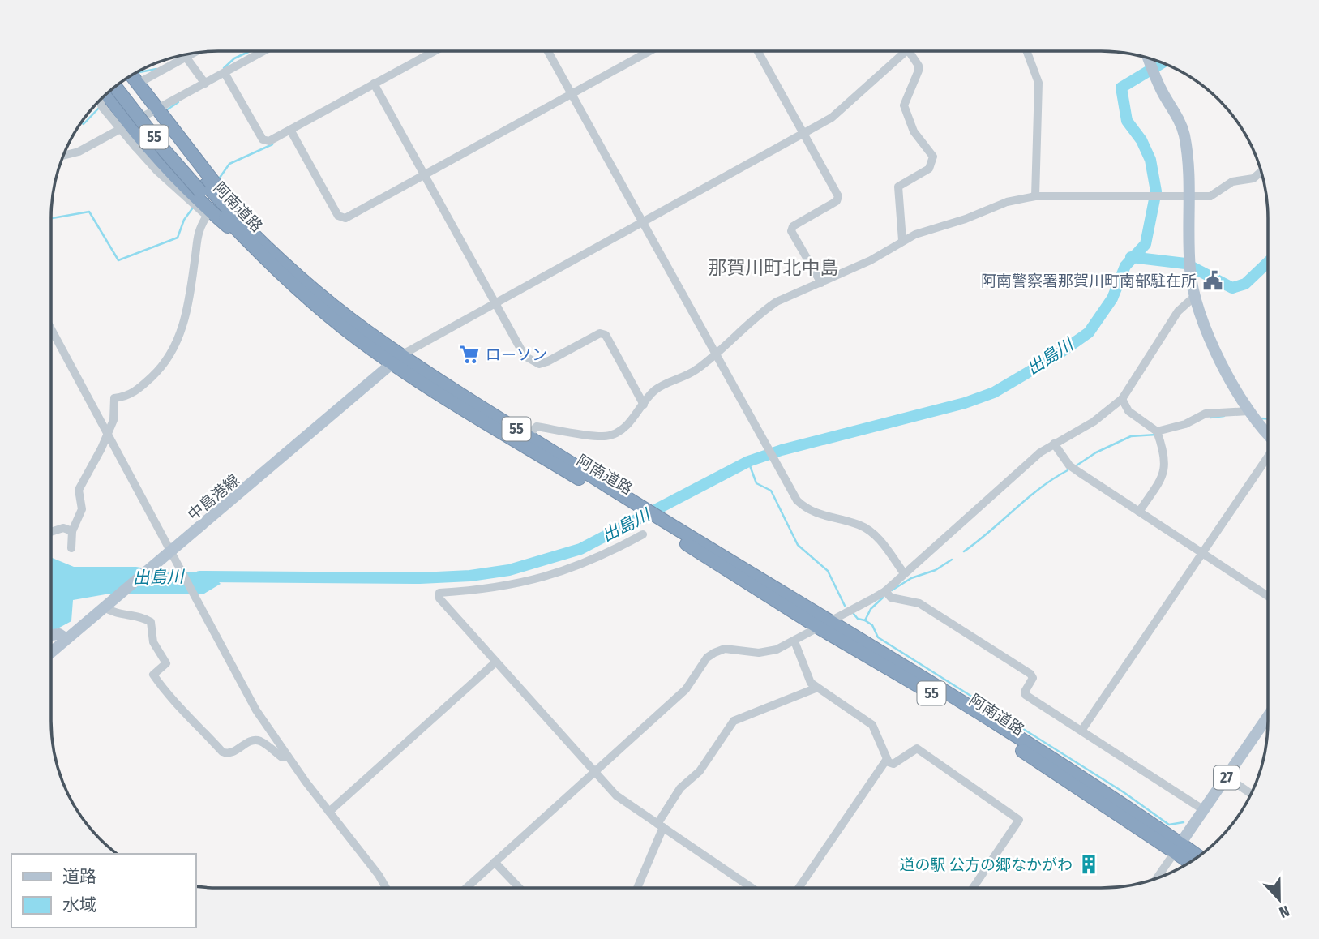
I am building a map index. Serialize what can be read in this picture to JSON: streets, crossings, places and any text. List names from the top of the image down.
{
  "streets": {
    "highway": ["55", "阿南道路"],
    "main road": ["中島港線", "27"]
  },
  "crossings": [
    ["55", "阿南道路"],
    ["阿南道路", "中島港線"],
    ["阿南道路", "27"]
  ],
  "districts": ["那賀川町北中島"],
  "water": ["出島川"],
  "places": {
    "public building": ["阿南警察署那賀川町南部駐在所"],
    "supermarket": ["ローソン"],
    "building": ["道の駅 公方の郷なかがわ"]
  },
  "legend": ["道路", "水域"],
  "north": "bottom"
}
